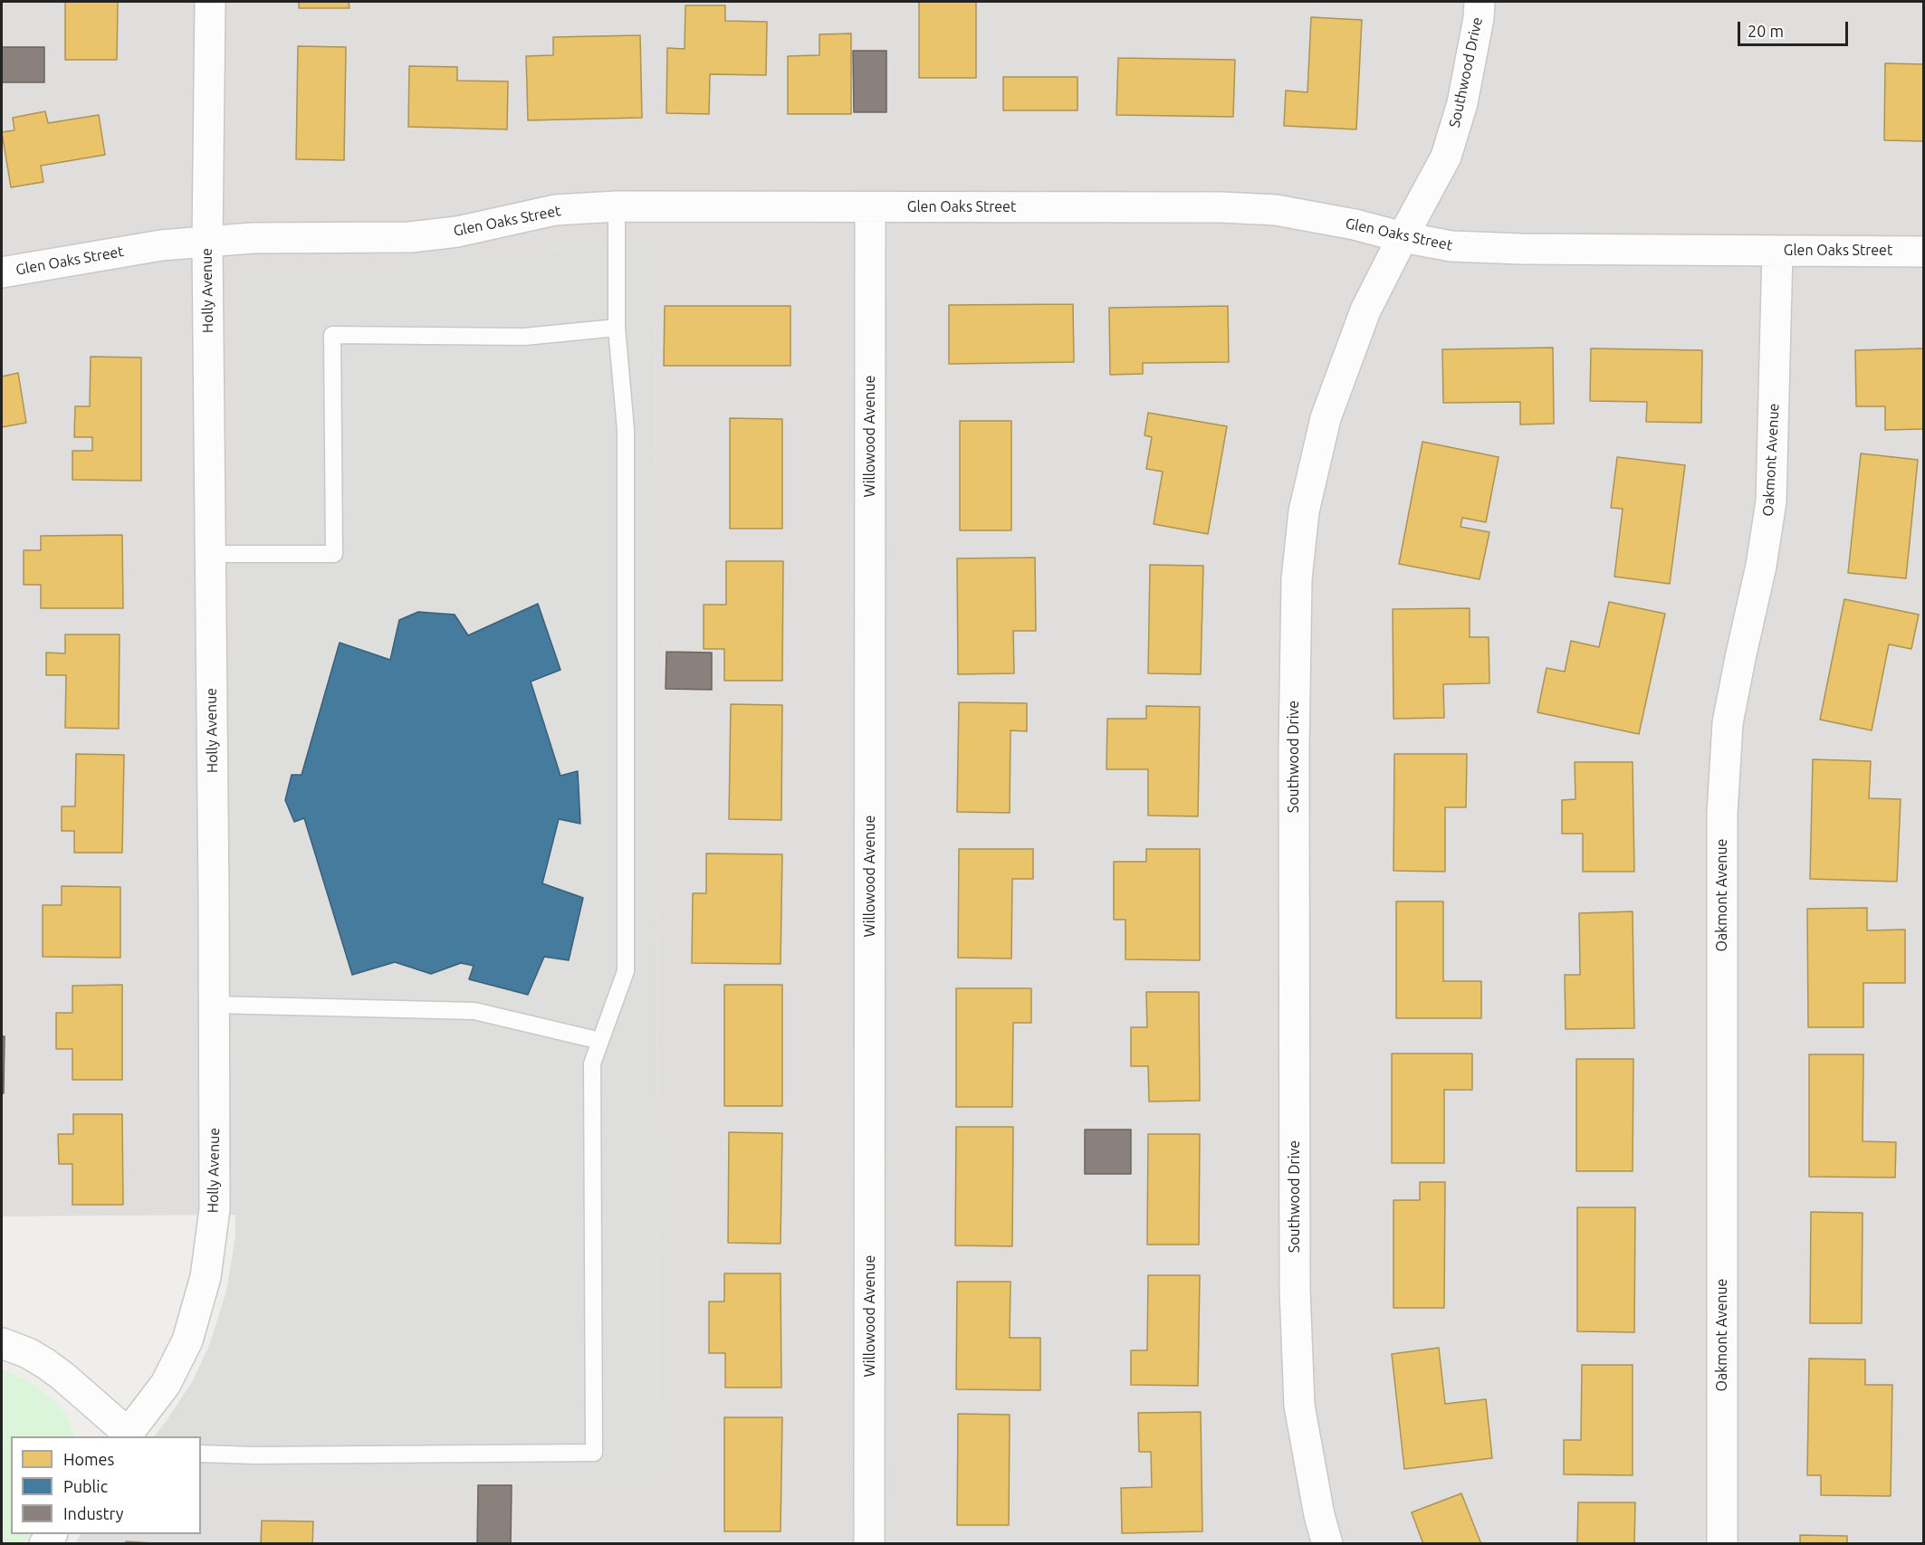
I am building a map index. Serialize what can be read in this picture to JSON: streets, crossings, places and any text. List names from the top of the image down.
{
  "streets": {
    "street": [
      "Southwood Drive",
      "Glen Oaks Street",
      "Holly Avenue",
      "Willowood Avenue",
      "Oakmont Avenue"
    ]
  },
  "crossings": [
    ["Southwood Drive", "Glen Oaks Street"],
    ["Glen Oaks Street", "Holly Avenue"],
    ["Glen Oaks Street", "Willowood Avenue"],
    ["Glen Oaks Street", "Oakmont Avenue"]
  ],
  "legend": ["Homes", "Public", "Industry"],
  "scale_bar": "20 m"
}
